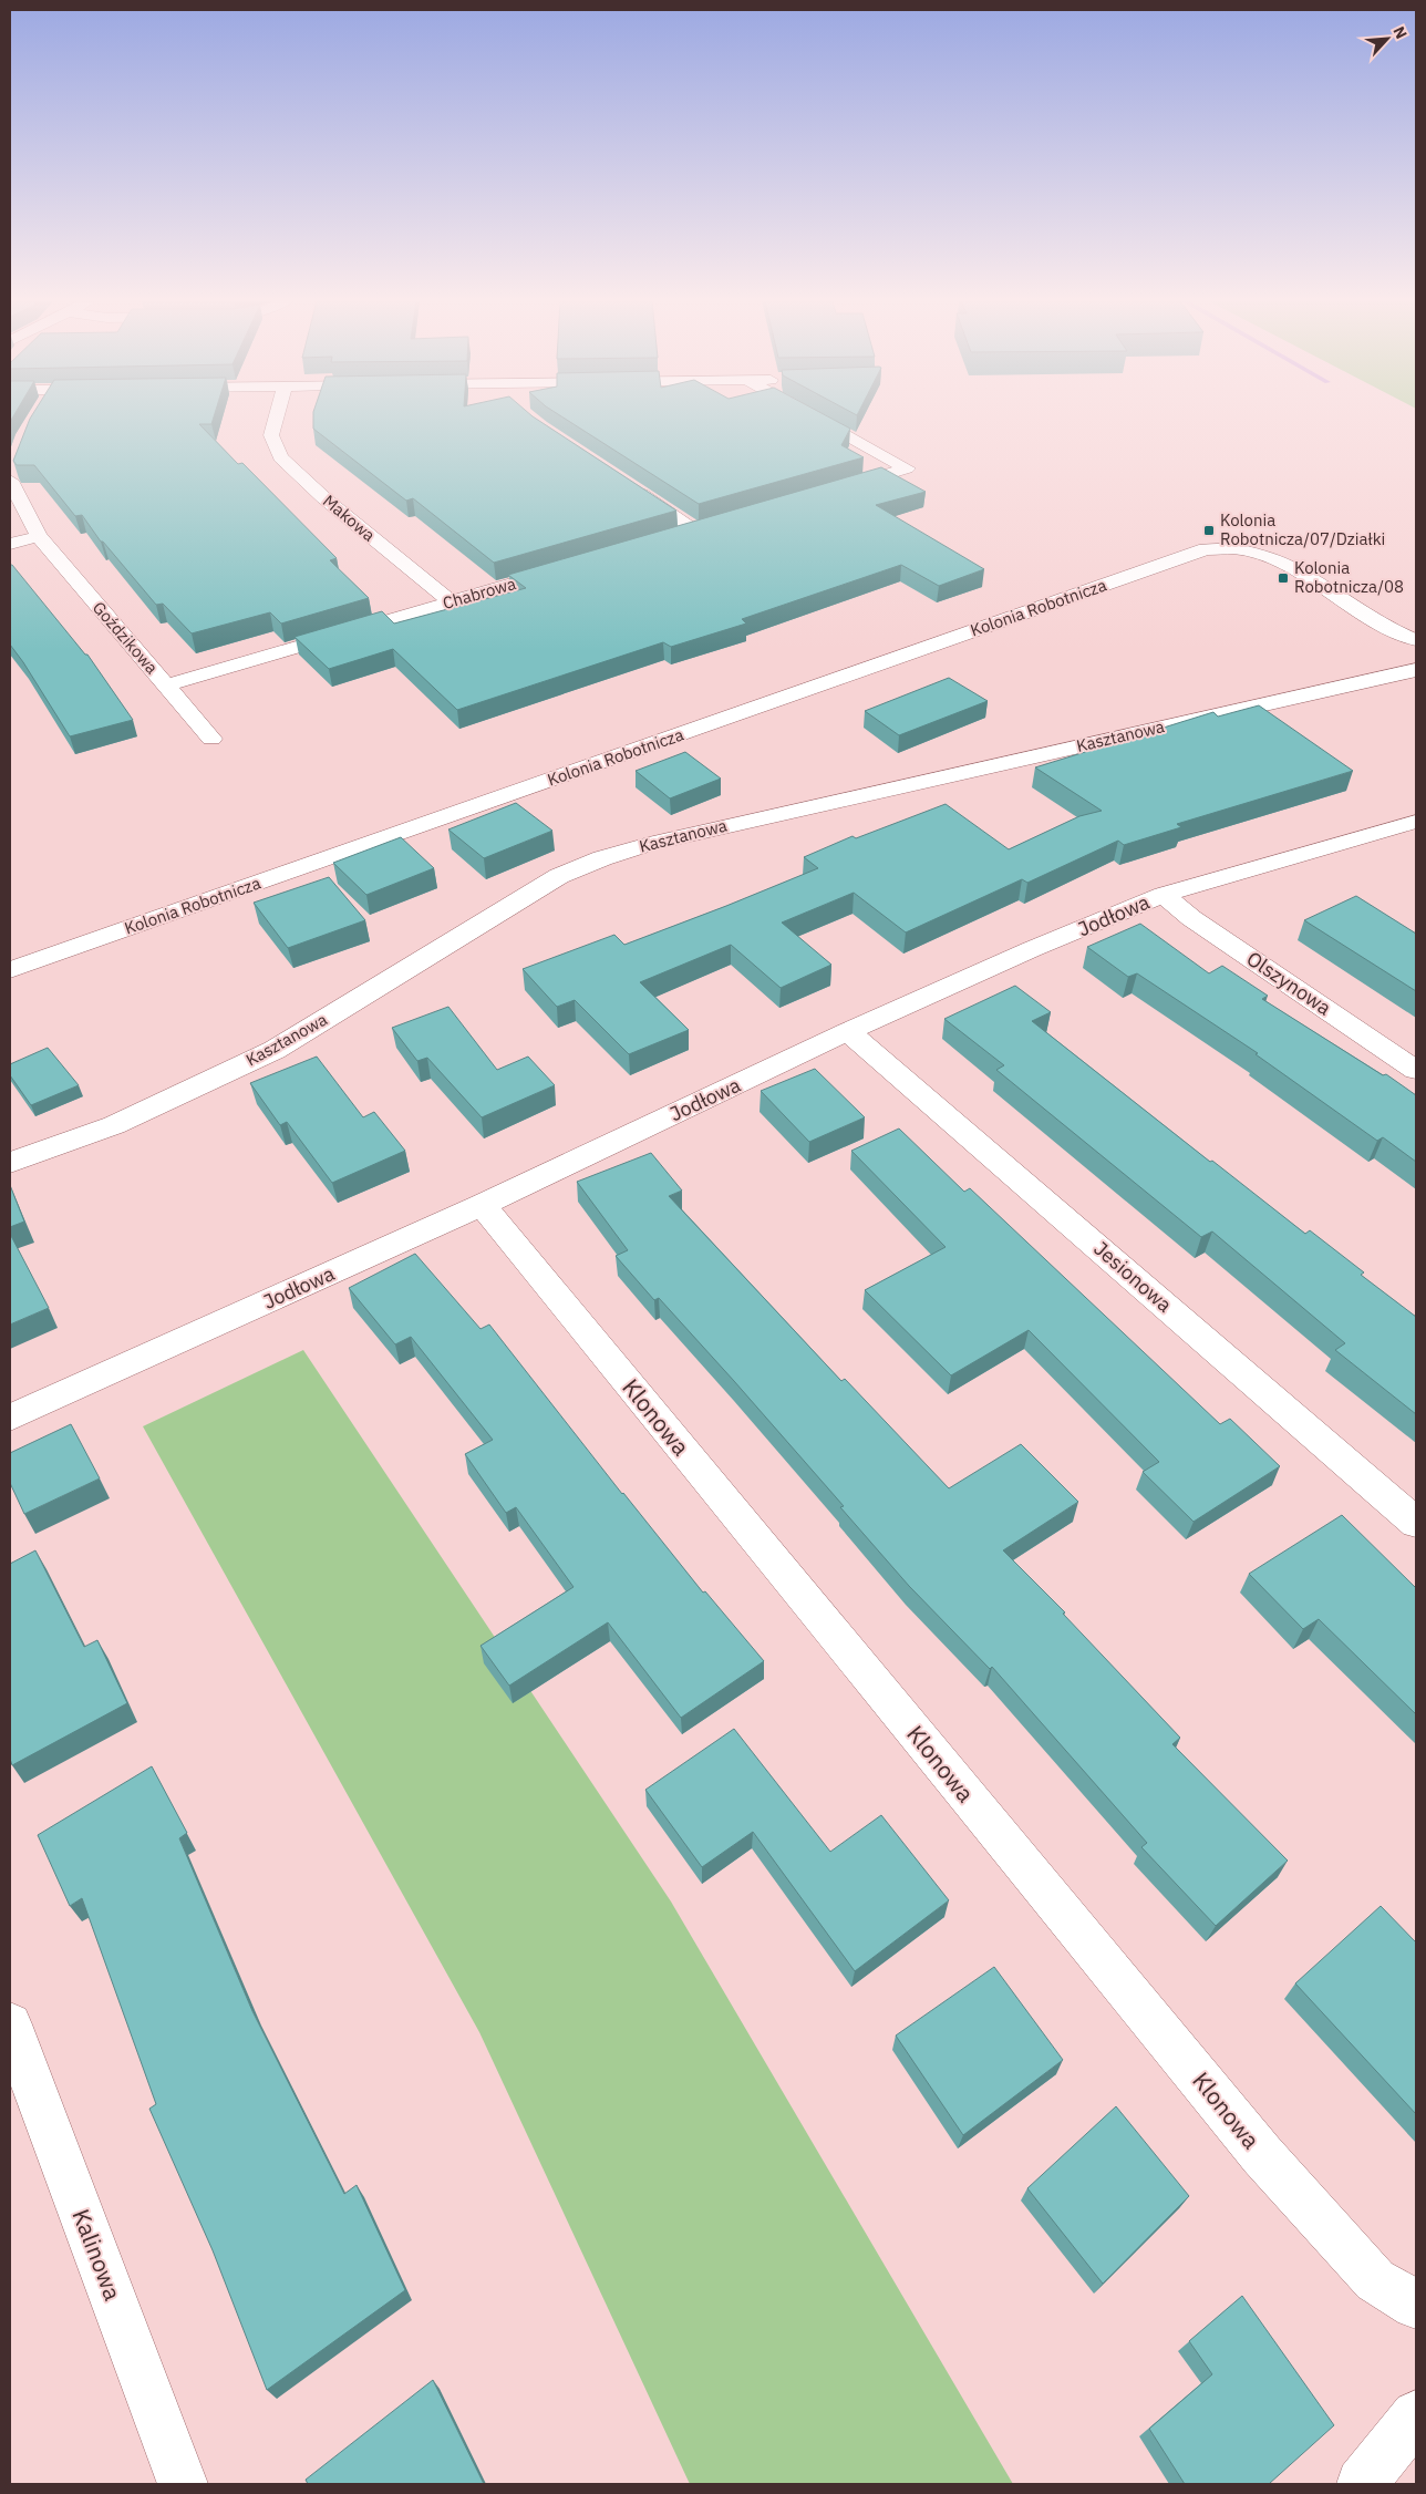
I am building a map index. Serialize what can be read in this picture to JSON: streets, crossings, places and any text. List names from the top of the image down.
{
  "streets": {
    "street": [
      "Makowa",
      "Chabrowa",
      "Kolonia Robotnicza",
      "Goździkowa",
      "Kasztanowa",
      "Jodłowa",
      "Olszynowa",
      "Jesionowa",
      "Klonowa",
      "Kalinowa"
    ]
  },
  "crossings": [
    ["Makowa", "Chabrowa"],
    ["Chabrowa", "Goździkowa"],
    ["Jodłowa", "Olszynowa"],
    ["Jodłowa", "Jesionowa"],
    ["Jodłowa", "Klonowa"]
  ],
  "places": {
    "transit": ["Kolonia Robotnicza/07/Działki", "Kolonia Robotnicza/08"]
  },
  "north": "top right"
}
